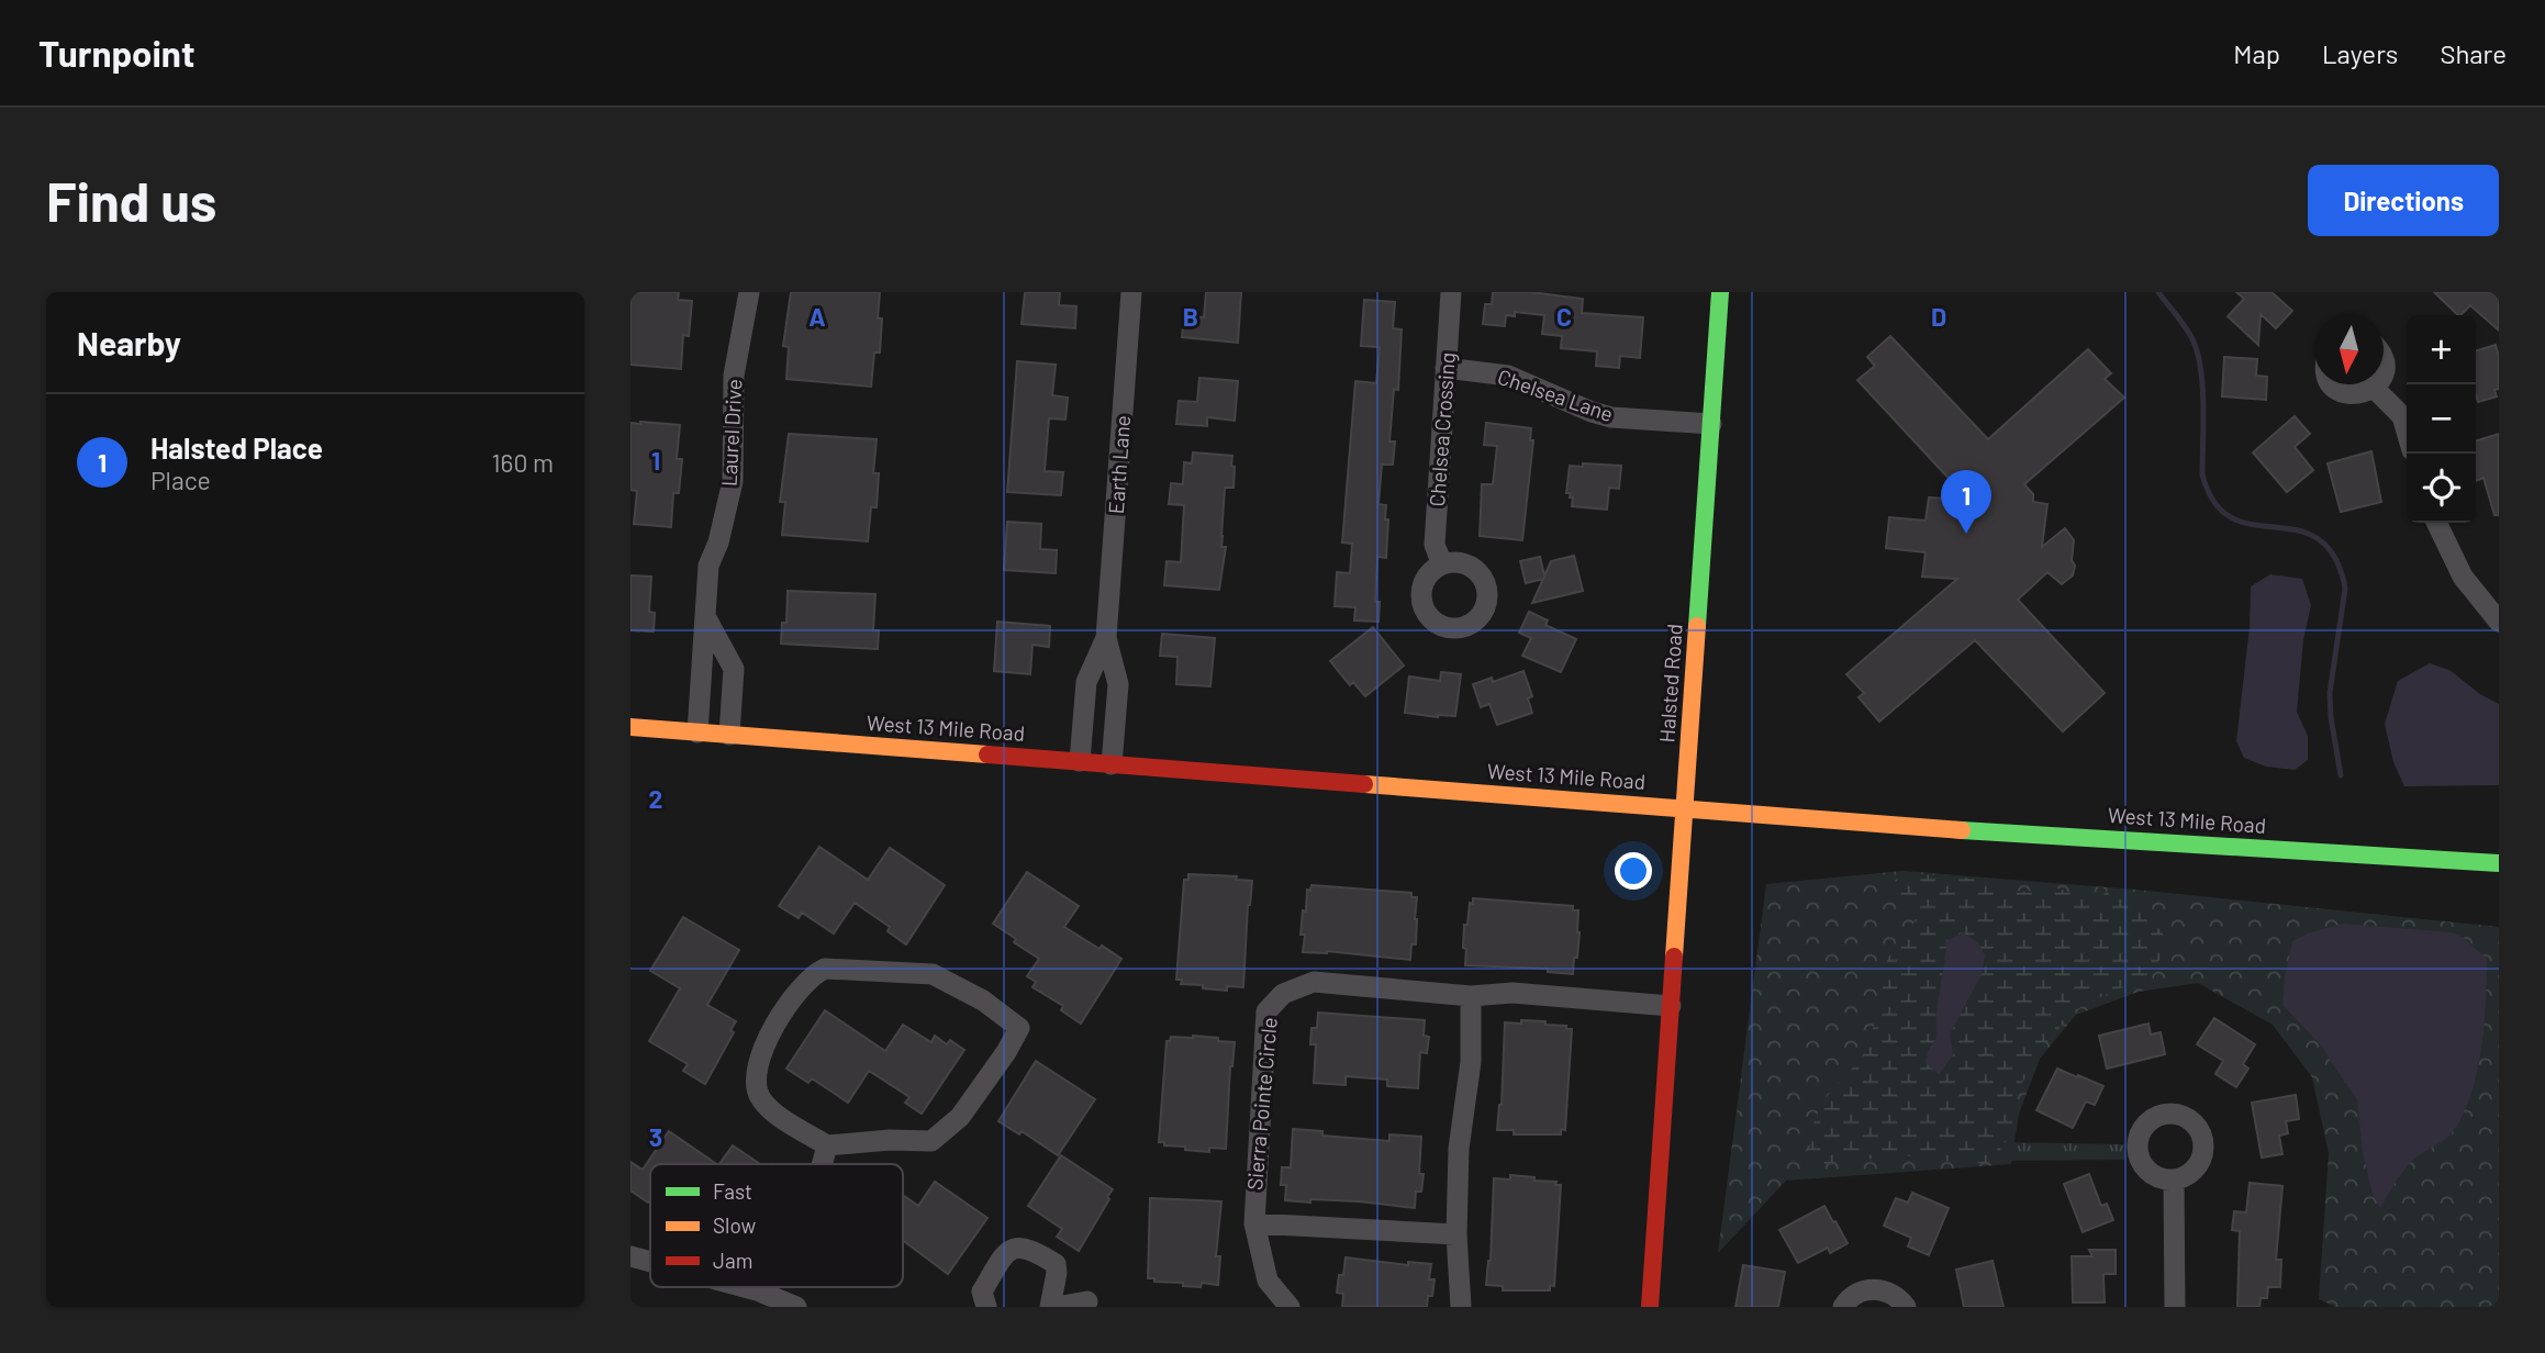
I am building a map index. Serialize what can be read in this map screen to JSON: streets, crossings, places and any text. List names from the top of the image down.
{
  "streets": {
    "street": [
      "Chelsea Lane",
      "Chelsea Crossing",
      "Laurel Drive",
      "Earth Lane",
      "Halsted Road",
      "West 13 Mile Road",
      "Sierra Pointe Circle"
    ]
  },
  "crossings": [
    ["Chelsea Lane", "Chelsea Crossing"],
    ["Chelsea Lane", "Halsted Road"],
    ["Laurel Drive", "West 13 Mile Road"],
    ["Earth Lane", "West 13 Mile Road"],
    ["Halsted Road", "West 13 Mile Road"],
    ["Halsted Road", "Sierra Pointe Circle"]
  ],
  "legend": ["Fast", "Slow", "Jam"],
  "north": "bottom",
  "page": {
    "header": "Turnpoint",
    "nav": ["Map", "Layers", "Share"],
    "buttons": "Directions",
    "title": "Find us",
    "heading": "Nearby",
    "map_buttons": ["+", "−"],
    "list": [
      {
        "mark": "1",
        "name": "Halsted Place",
        "note": "Place",
        "value": "160 m"
      }
    ],
    "pins": "1"
  },
  "grid": {
    "columns": [
      "A",
      "B",
      "C",
      "D"
    ],
    "rows": ["1", "2", "3"]
  }
}
